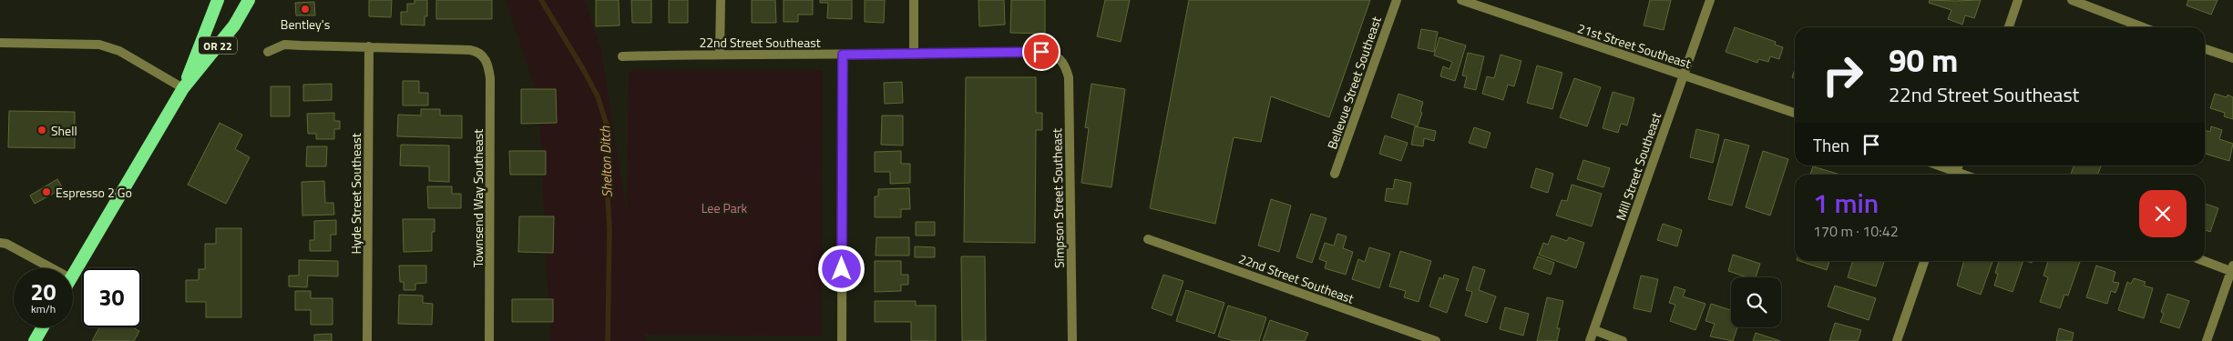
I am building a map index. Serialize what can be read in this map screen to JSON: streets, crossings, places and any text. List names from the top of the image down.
{
  "streets": {
    "highway": ["OR 22"],
    "street": [
      "22nd Street Southeast",
      "21st Street Southeast",
      "Bellevue Street Southeast",
      "Mill Street Southeast",
      "Hyde Street Southeast",
      "Townsend Way Southeast",
      "Simpson Street Southeast"
    ]
  },
  "crossings": [
    ["22nd Street Southeast", "Simpson Street Southeast"],
    ["21st Street Southeast", "Mill Street Southeast"],
    ["Hyde Street Southeast", "Townsend Way Southeast"]
  ],
  "water": ["Shelton Ditch"],
  "parks": ["Lee Park"],
  "places": ["Bentley's", "Shell", "Espresso 2 Go"],
  "page": {
    "turn": ["90 m", "22nd Street Southeast"],
    "then": "Then",
    "heading": ["1 min", "170 m · 10:42"],
    "speed": "20 km/h",
    "limit": "30"
  }
}
